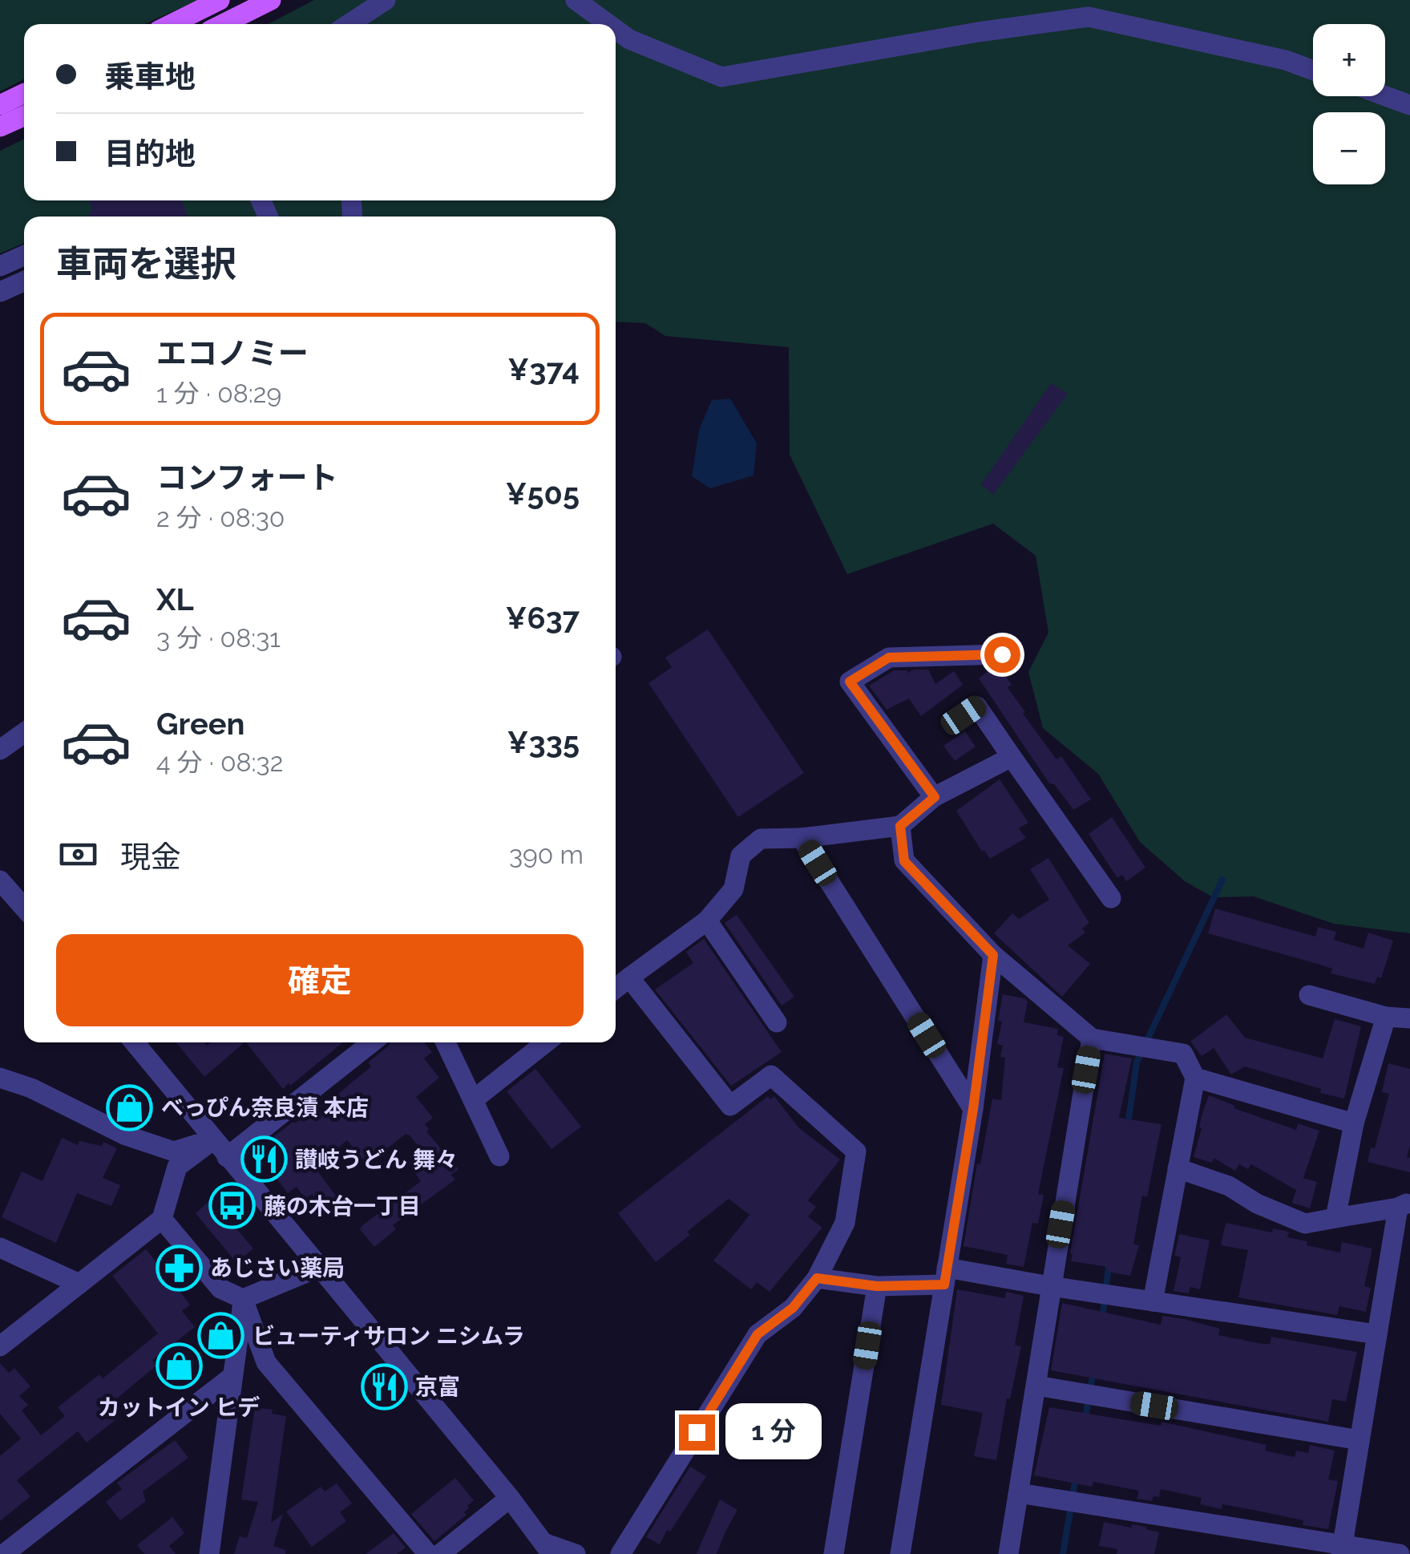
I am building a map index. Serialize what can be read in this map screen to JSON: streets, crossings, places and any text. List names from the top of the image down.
{
  "places": {
    "shop": ["べっぴん奈良漬 本店", "ビューティサロン ニシムラ", "カットイン ヒデ"],
    "restaurant": ["讃岐うどん 舞々", "京富"],
    "bus stop": ["藤の木台一丁目"],
    "pharmacy": ["あじさい薬局"]
  },
  "page": {
    "map_buttons": ["+", "−"],
    "banner": ["乗車地", "目的地"],
    "heading": "車両を選択",
    "list": [
      {
        "name": "エコノミー",
        "note": "1 分 · 08:29",
        "value": "¥374"
      },
      {
        "name": "コンフォート",
        "note": "2 分 · 08:30",
        "value": "¥505"
      },
      {
        "name": "XL",
        "note": "3 分 · 08:31",
        "value": "¥637"
      },
      {
        "name": "Green",
        "note": "4 分 · 08:32",
        "value": "¥335"
      }
    ],
    "pay": ["現金", "390 m"],
    "buttons": "確定",
    "bubble": "1 分"
  }
}
